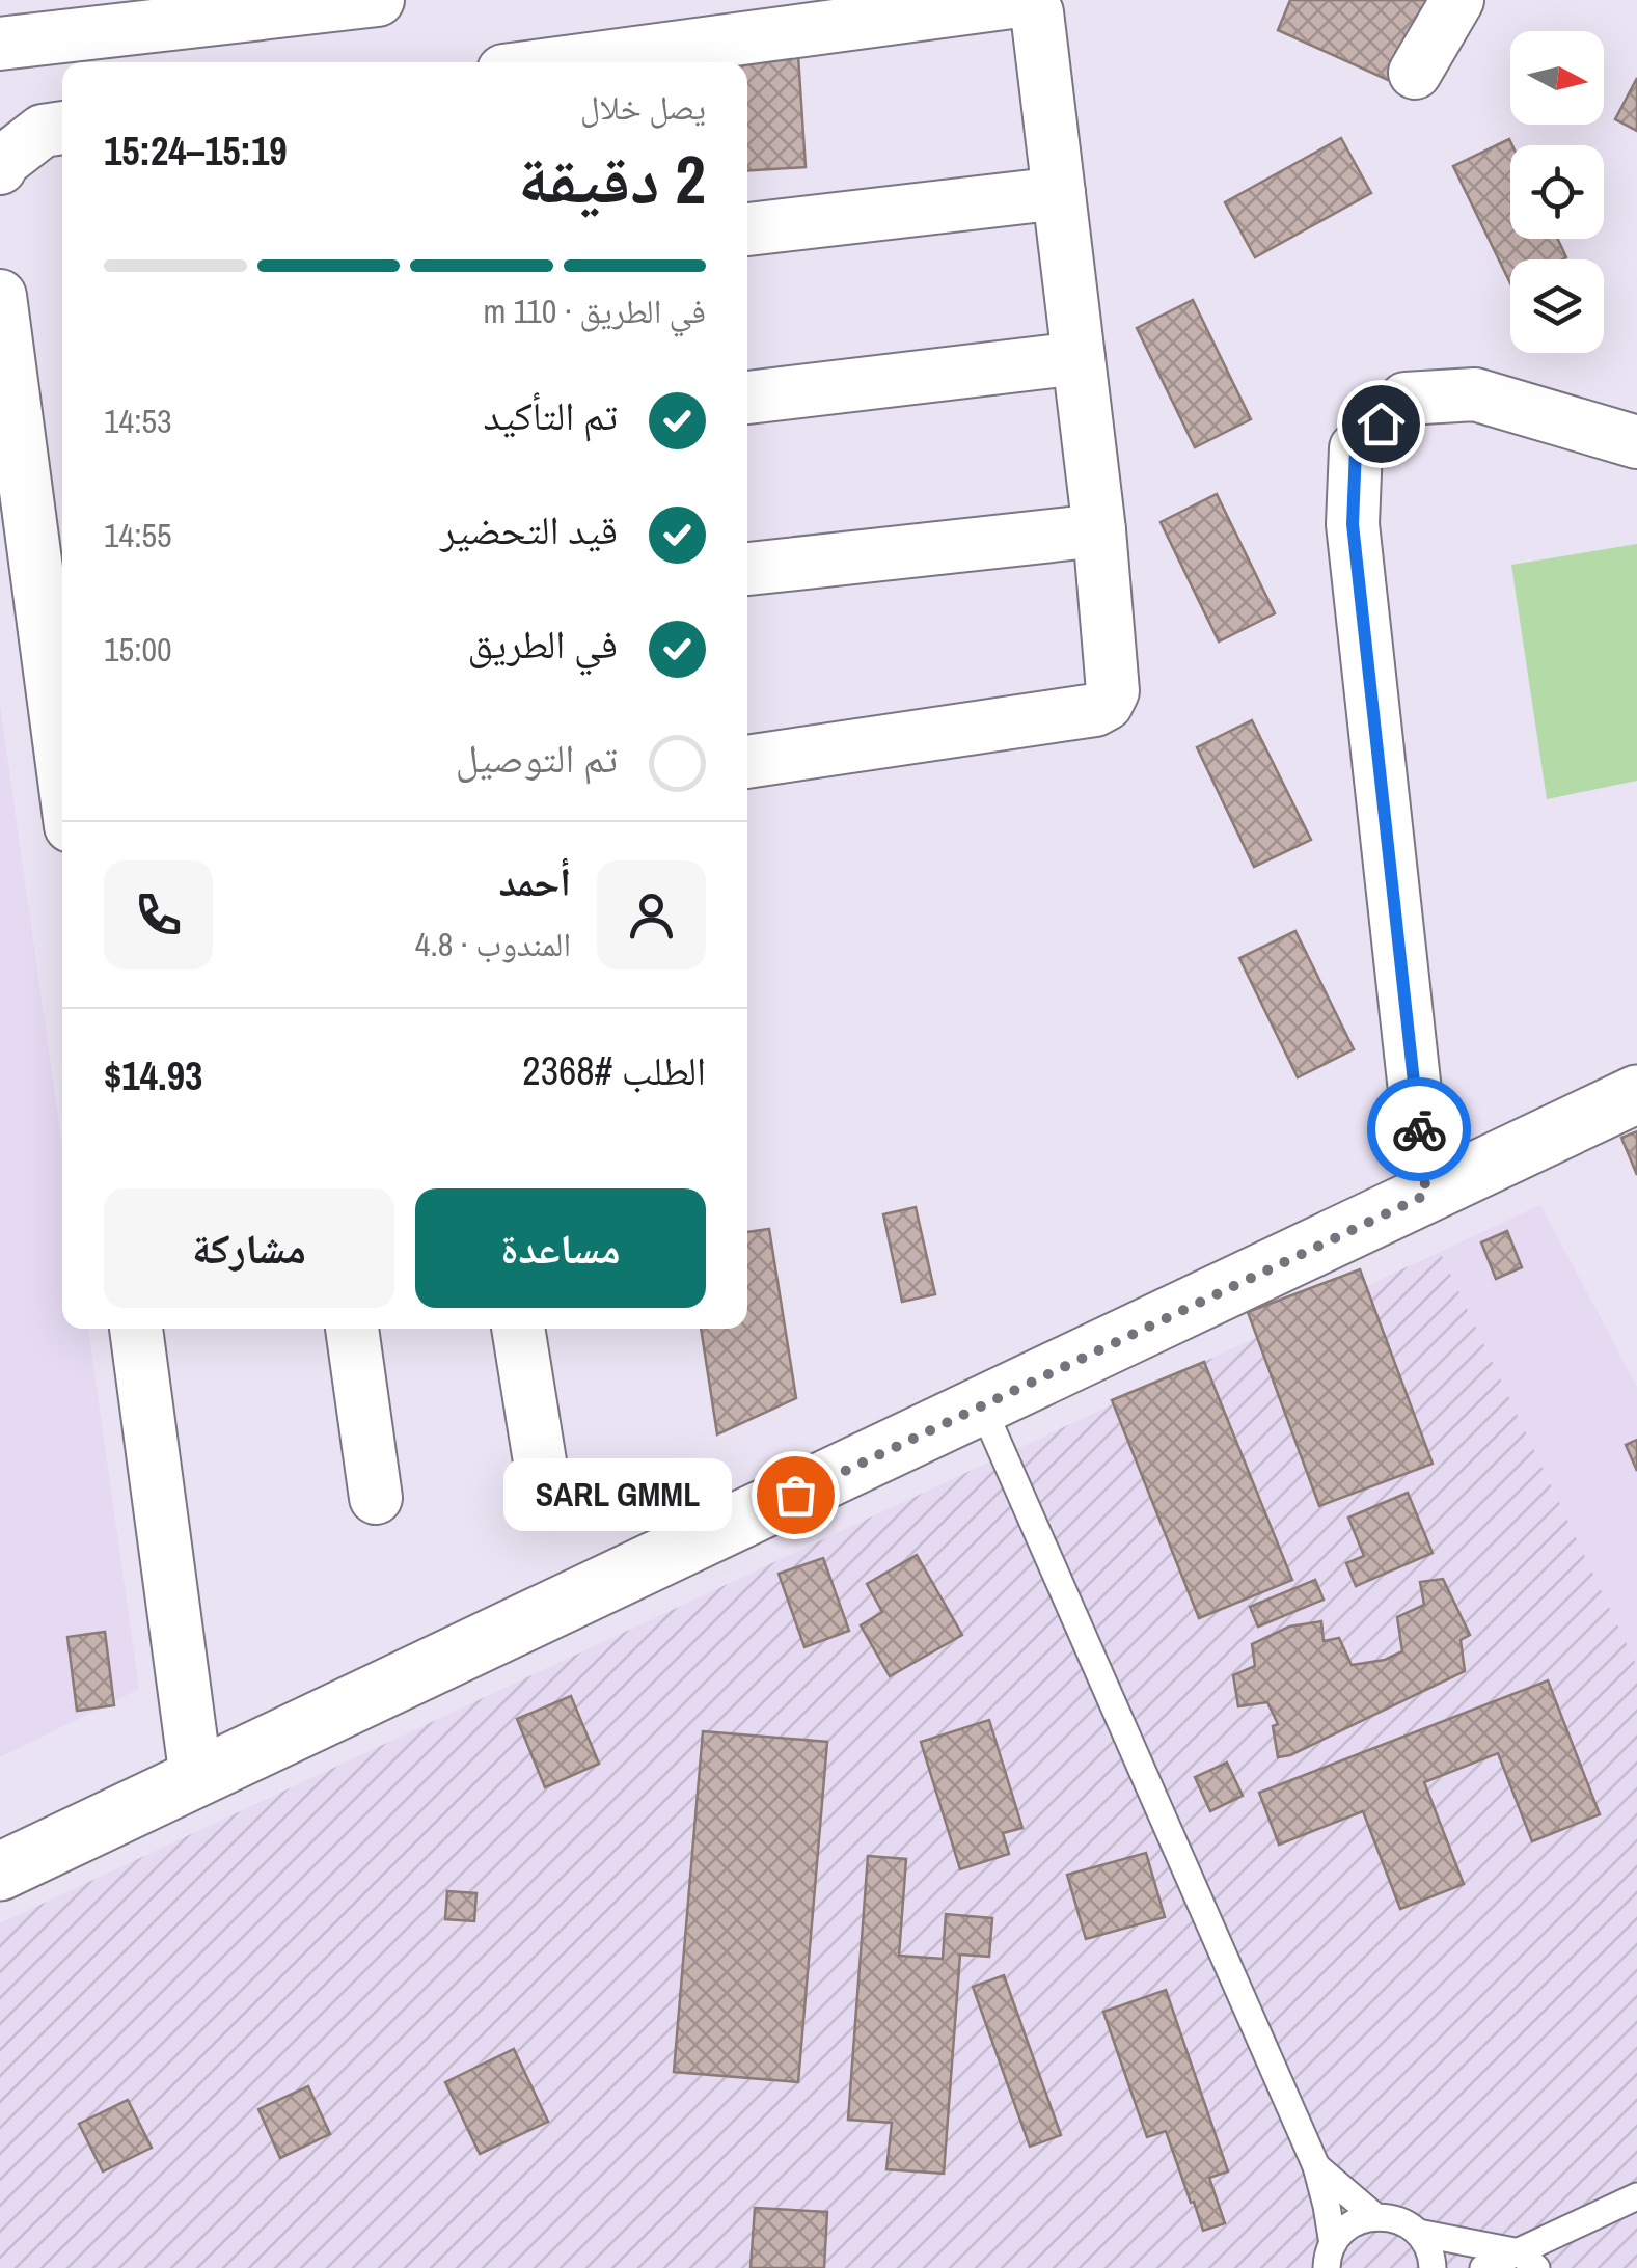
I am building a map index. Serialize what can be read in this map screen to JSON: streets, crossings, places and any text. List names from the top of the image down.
{
  "places": ["SARL GMML"],
  "north": "right",
  "page": {
    "heading": ["2 دقيقة", "يصل خلال", "15:19–15:24"],
    "panel": [
      "أحمد",
      "المندوب · 4.8",
      "الطلب #2368",
      "$14.93"
    ],
    "bar": "في الطريق · 110 m",
    "list": [
      ["تم التأكيد", "14:53"],
      ["قيد التحضير", "14:55"],
      ["في الطريق", "15:00"],
      "تم التوصيل"
    ],
    "buttons": ["مساعدة", "مشاركة"],
    "bubble": "SARL GMML"
  }
}
